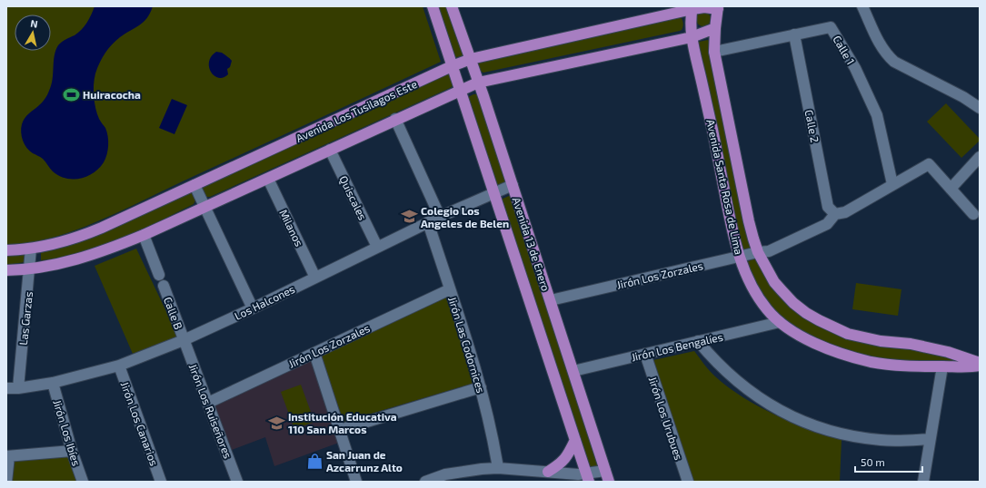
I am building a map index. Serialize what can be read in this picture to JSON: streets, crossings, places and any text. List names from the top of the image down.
{
  "streets": {
    "main road": ["Avenida Los Tusilagos Este", "Avenida Santa Rosa de Lima", "Avenida 13 de Enero"],
    "street": [
      "Calle 1",
      "Calle 2",
      "Quiscales",
      "Milanos",
      "Jirón Los Zorzales",
      "Los Halcones",
      "Calle B",
      "Las Garzas",
      "Jirón Las Codornices",
      "Jirón Los Bengalíes",
      "Jirón Los Ruiseñores",
      "Jirón Los Urubues",
      "Jirón Los Canarios",
      "Jirón Los Ibíes"
    ]
  },
  "crossings": [
    ["Calle 1", "Calle 2"],
    ["Calle 1", "Avenida Santa Rosa de Lima"],
    ["Avenida Los Tusilagos Este", "Avenida Santa Rosa de Lima"],
    ["Avenida Los Tusilagos Este", "Avenida 13 de Enero"],
    ["Avenida Los Tusilagos Este", "Las Garzas"],
    ["Calle 2", "Jirón Los Zorzales"],
    ["Avenida Santa Rosa de Lima", "Jirón Los Zorzales"],
    ["Avenida Santa Rosa de Lima", "Jirón Los Bengalíes"],
    ["Quiscales", "Los Halcones"],
    ["Milanos", "Los Halcones"],
    ["Avenida 13 de Enero", "Jirón Los Zorzales"],
    ["Avenida 13 de Enero", "Los Halcones"],
    ["Avenida 13 de Enero", "Jirón Los Bengalíes"],
    ["Jirón Los Zorzales", "Jirón Las Codornices"],
    ["Jirón Los Zorzales", "Jirón Los Ruiseñores"],
    ["Los Halcones", "Calle B"],
    ["Los Halcones", "Las Garzas"],
    ["Los Halcones", "Jirón Las Codornices"],
    ["Los Halcones", "Jirón Los Ruiseñores"],
    ["Los Halcones", "Jirón Los Canarios"],
    ["Los Halcones", "Jirón Los Ibíes"],
    ["Calle B", "Jirón Los Ruiseñores"],
    ["Jirón Los Bengalíes", "Jirón Los Urubues"]
  ],
  "places": {
    "sports": ["Huiracocha"],
    "school or university": ["Colegio Los Angeles de Belen", "Institución Educativa 110 San Marcos"],
    "shop": ["San Juan de Azcarrunz Alto"]
  },
  "scale_bar": "50 m",
  "north": "top"
}
